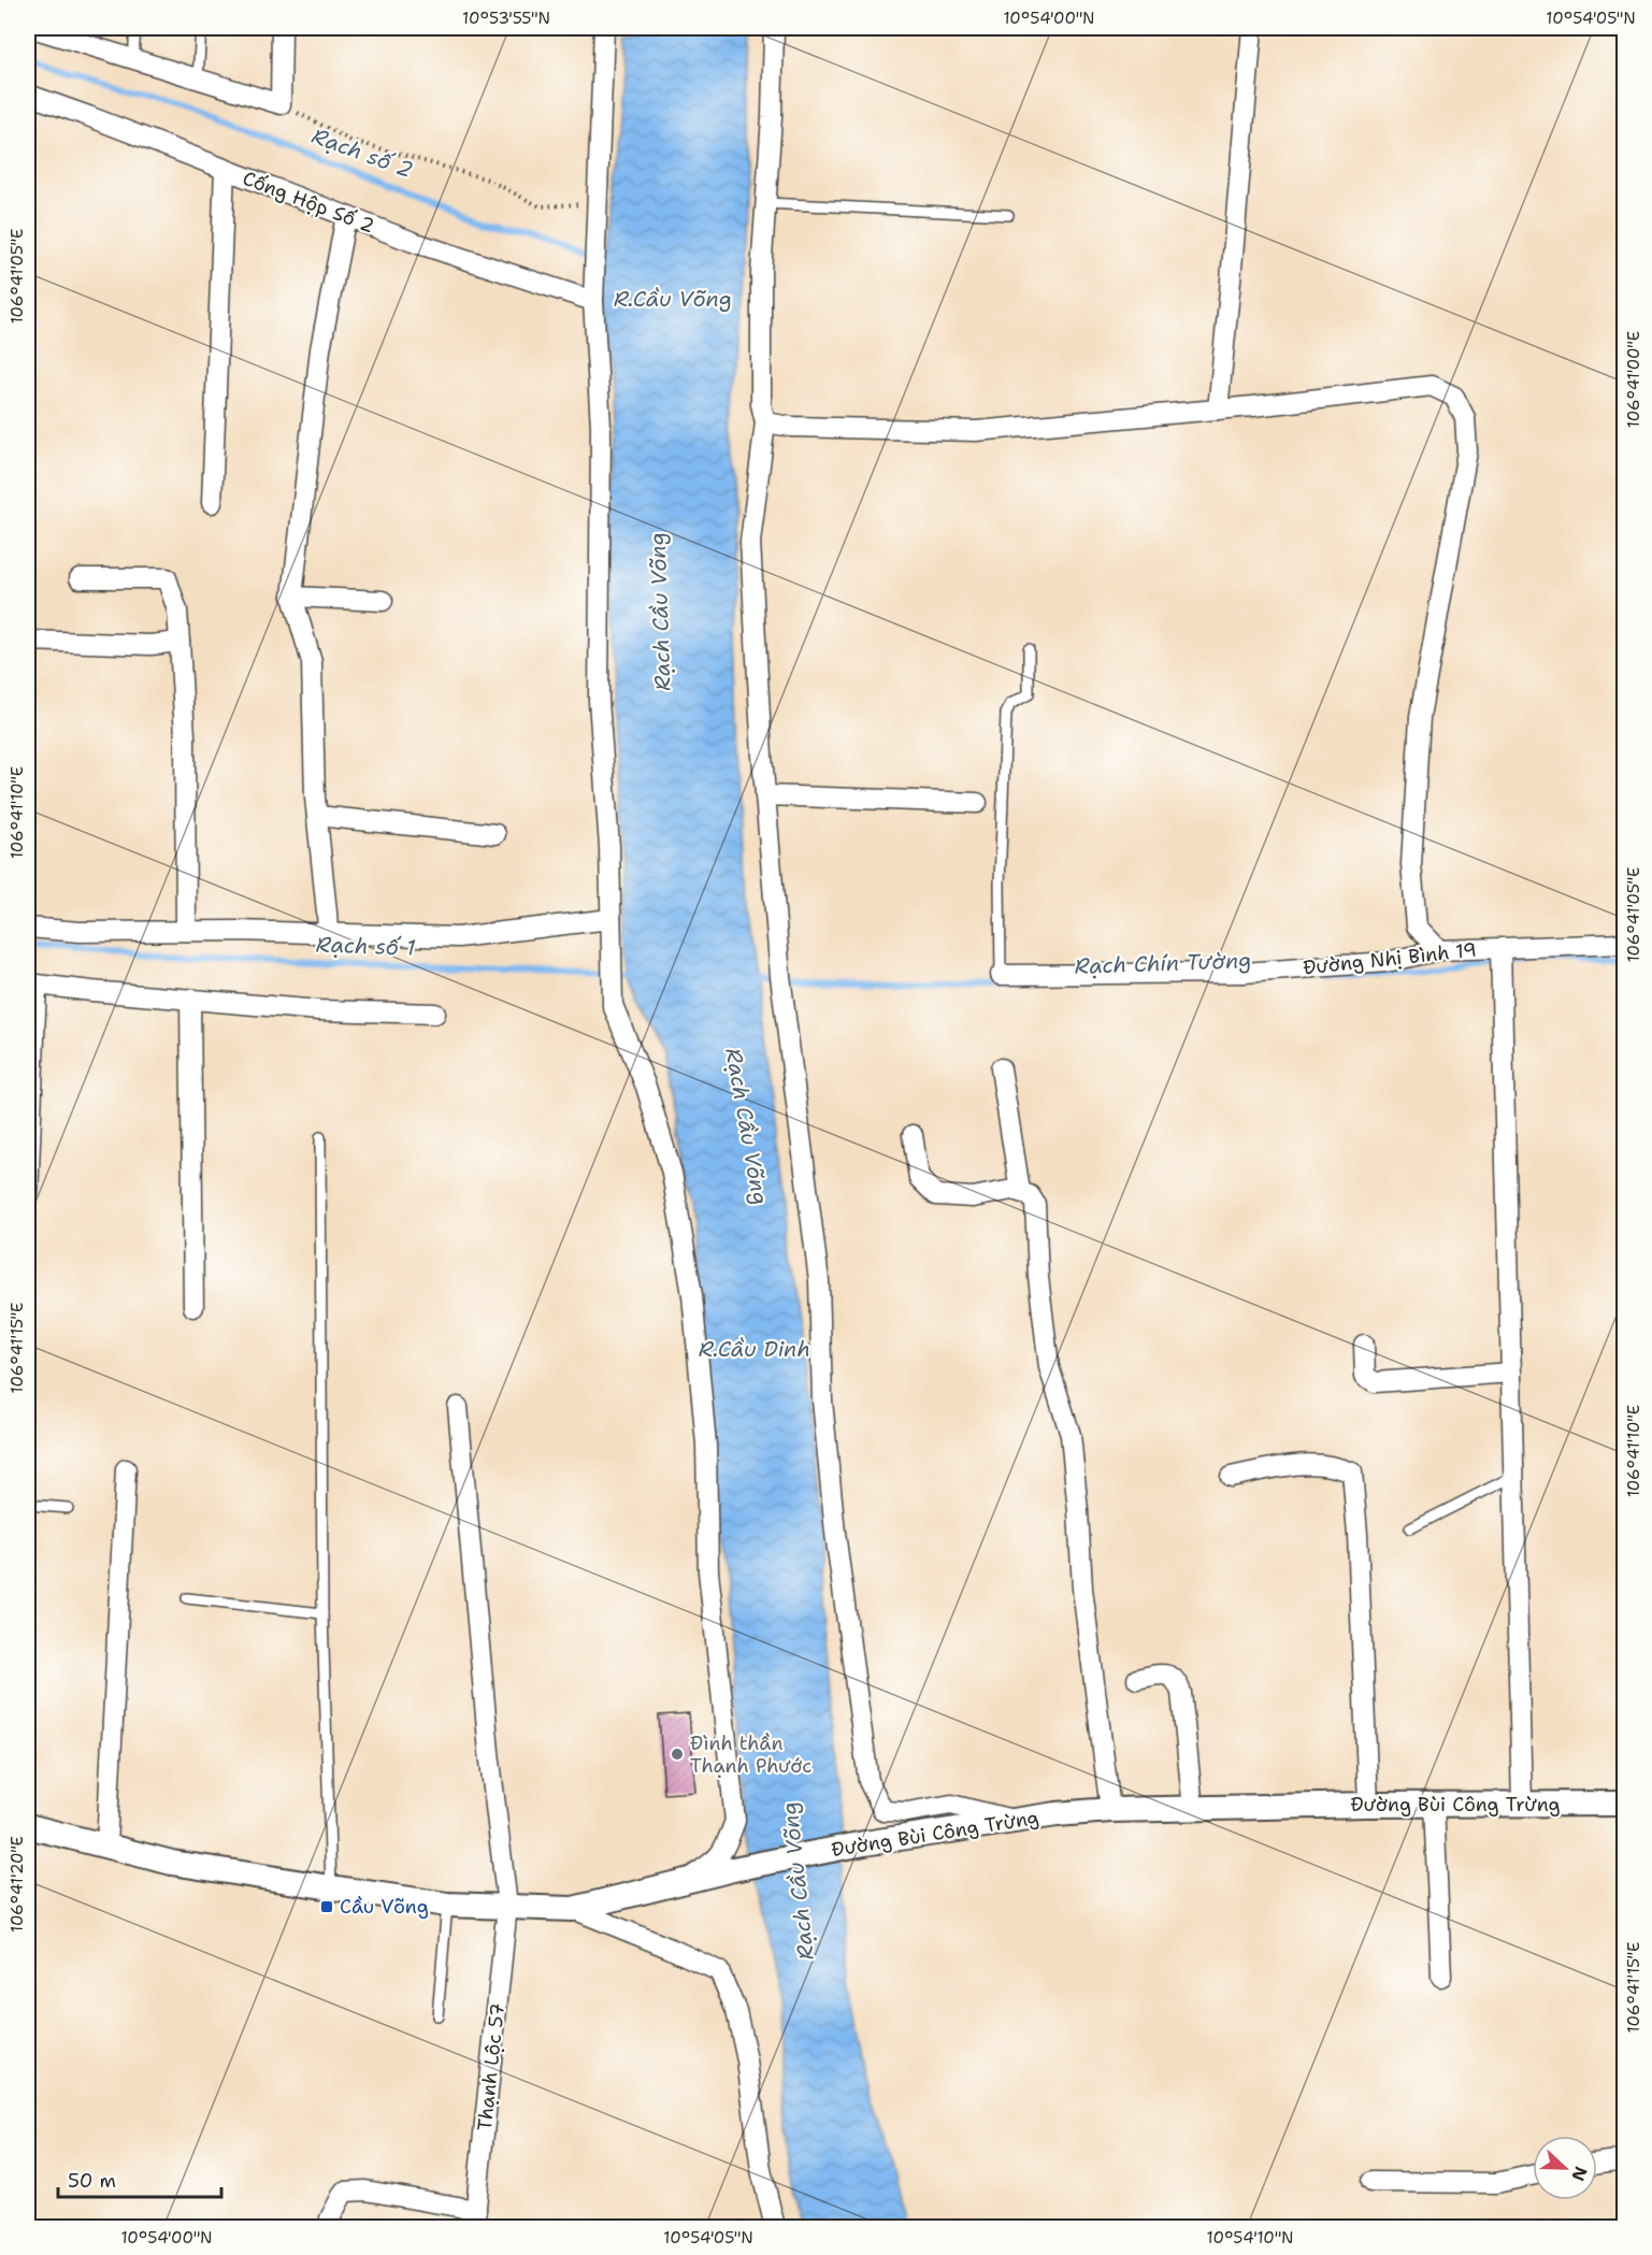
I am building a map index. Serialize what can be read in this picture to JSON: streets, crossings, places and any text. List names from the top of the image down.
{
  "streets": {
    "street": [
      "Cống Hộp Số 2",
      "Đường Nhị Bình 19",
      "Đường Bùi Công Trừng",
      "Thạnh Lộc 57"
    ]
  },
  "crossings": [
    ["Đường Bùi Công Trừng", "Thạnh Lộc 57"]
  ],
  "water": [
    "Rạch số 2",
    "R.Cầu Võng",
    "Rạch Cầu Võng",
    "Rạch số 1",
    "Rạch Chín Tường",
    "R.Cầu Dinh"
  ],
  "places": {
    "other": ["Đình thần Thạnh Phước"],
    "transit": ["Cầu Võng"]
  },
  "scale_bar": "50 m",
  "north": "right",
  "coordinates": [
    "10°53'55\"N",
    "10°54'00\"N",
    "10°54'05\"N",
    "106°41'05\"E",
    "106°41'00\"E",
    "106°41'10\"E",
    "106°41'15\"E",
    "106°41'20\"E",
    "10°54'10\"N"
  ]
}
